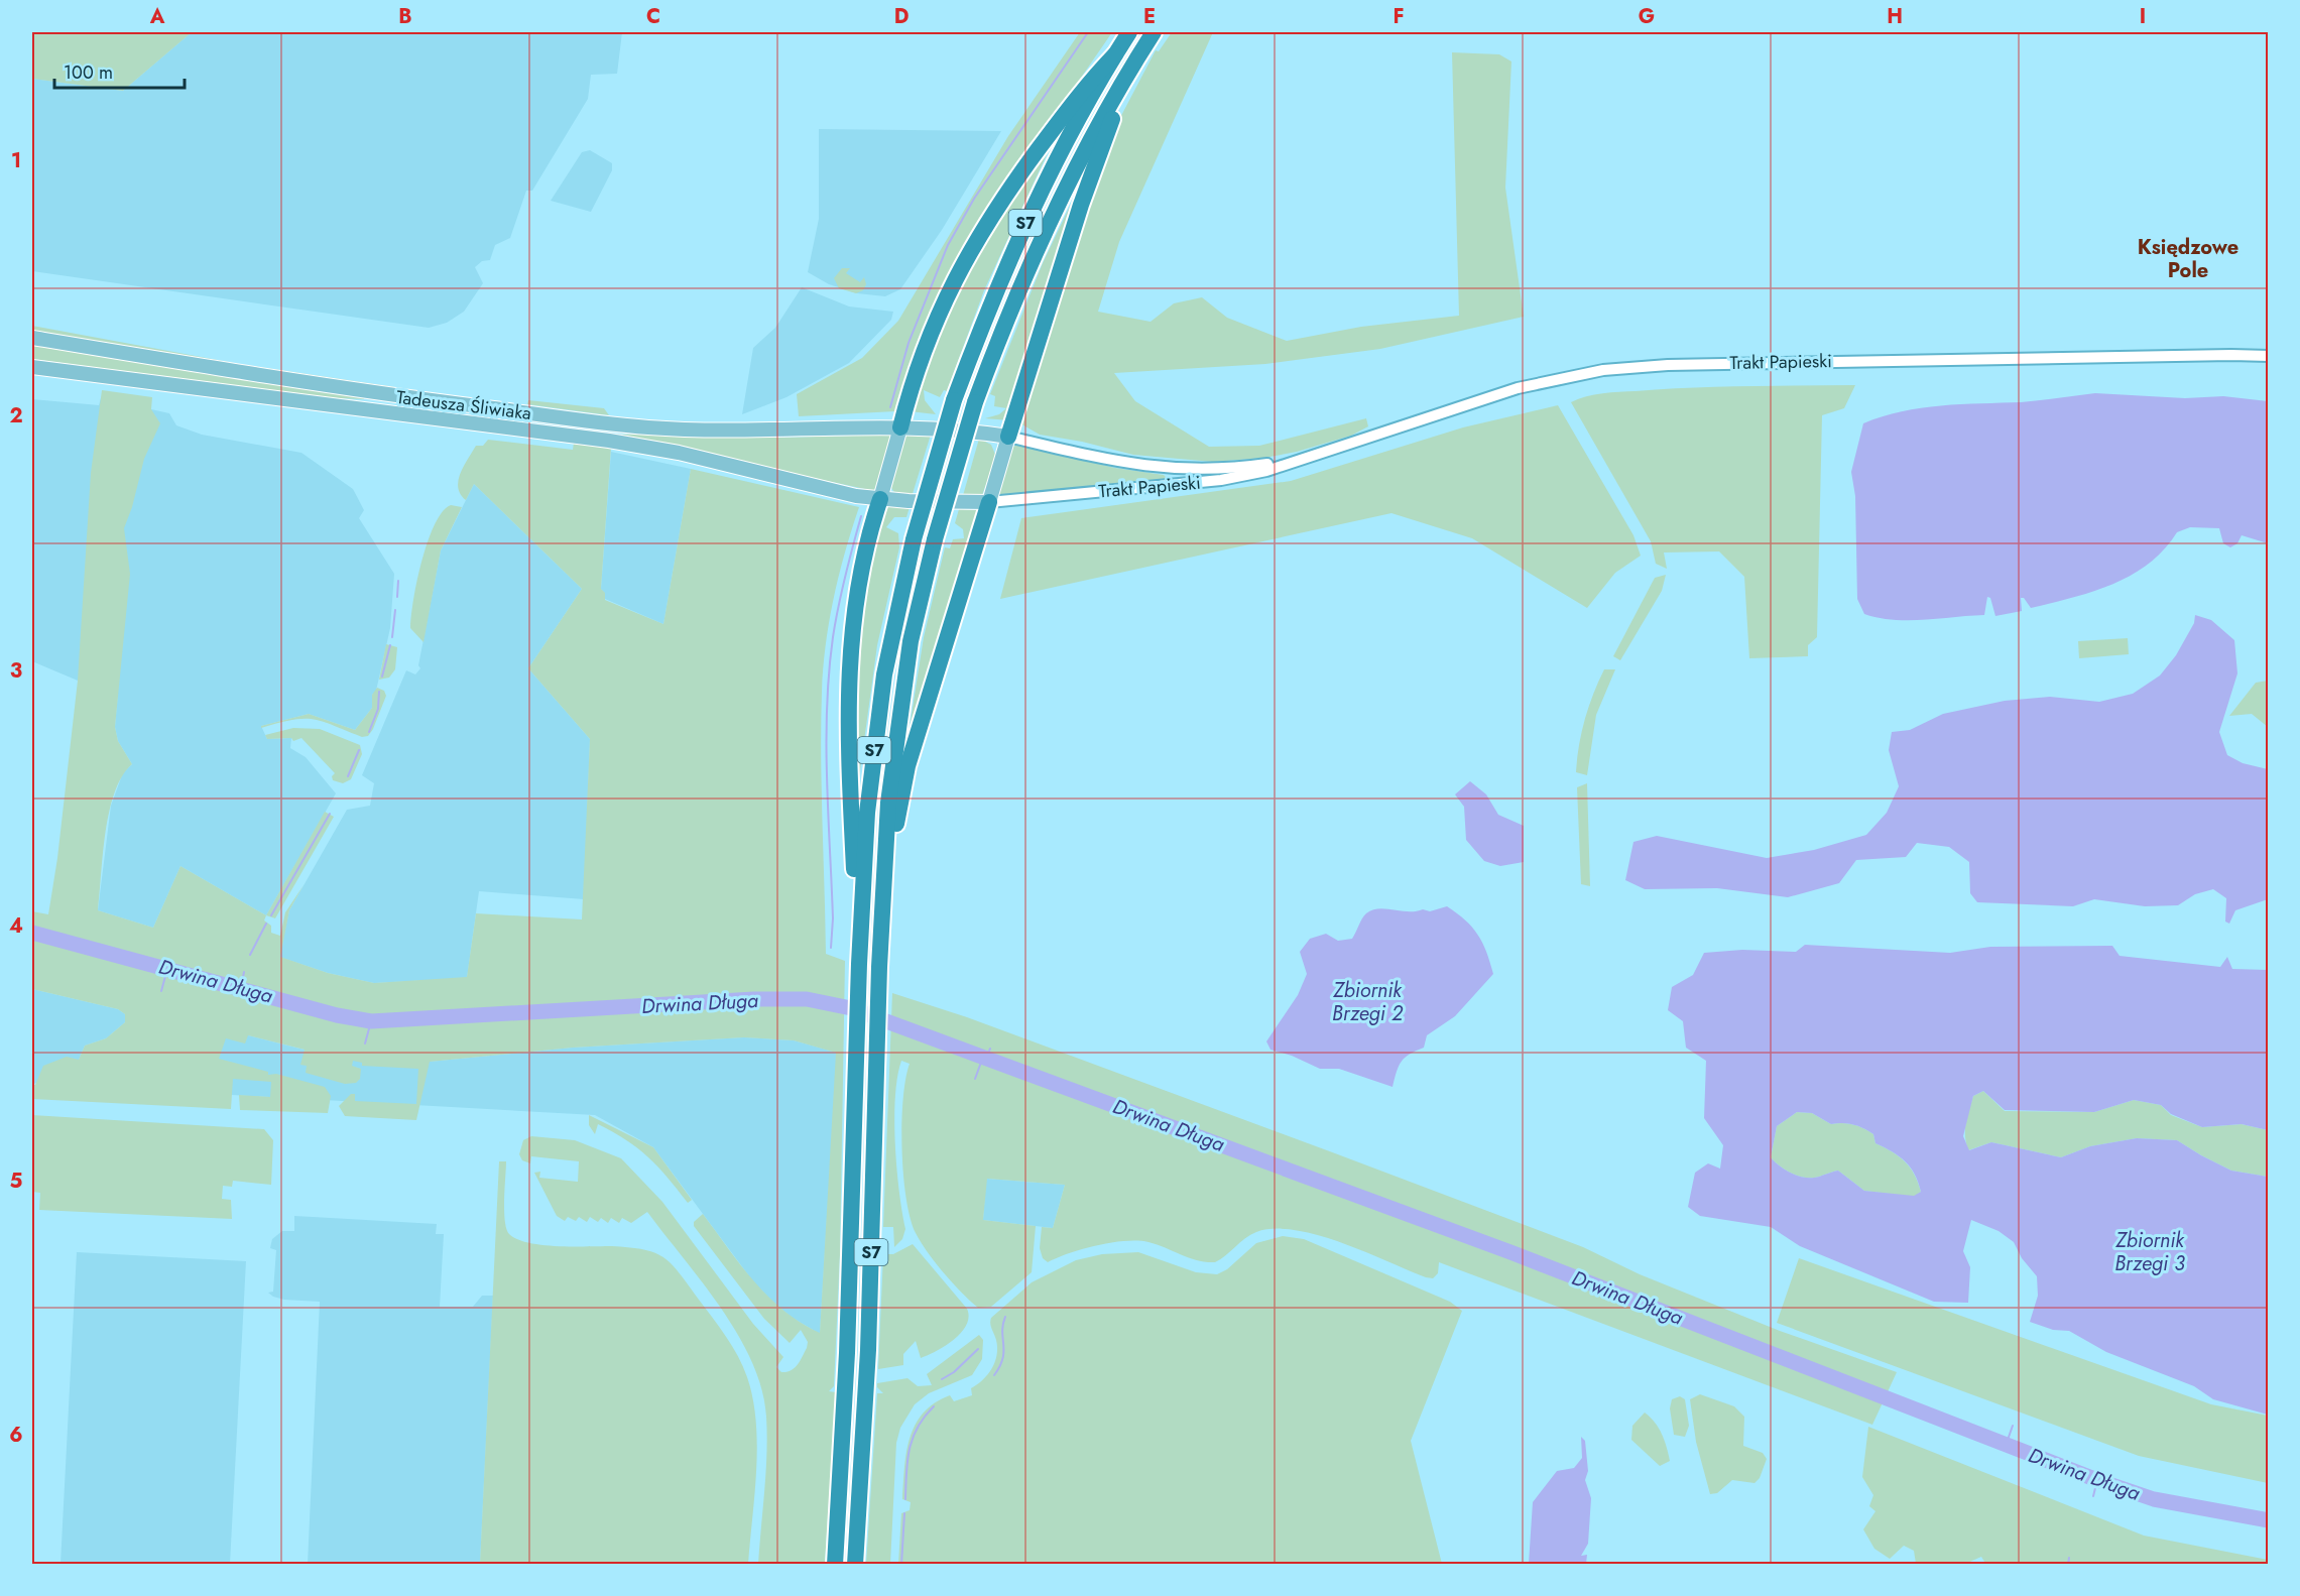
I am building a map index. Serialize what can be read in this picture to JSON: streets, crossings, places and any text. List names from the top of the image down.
{
  "streets": {
    "highway": ["S7"],
    "main road": ["Tadeusza Śliwiaka"],
    "street": ["Trakt Papieski"]
  },
  "crossings": [
    ["Trakt Papieski", "Tadeusza Śliwiaka"]
  ],
  "districts": ["Księdzowe Pole"],
  "water": ["Drwina Długa", "Zbiornik Brzegi 2", "Zbiornik Brzegi 3"],
  "scale_bar": "100 m",
  "grid": {
    "columns": [
      "A",
      "B",
      "C",
      "D",
      "E",
      "F",
      "G",
      "H",
      "I"
    ],
    "rows": [
      "1",
      "2",
      "3",
      "4",
      "5",
      "6"
    ]
  }
}
